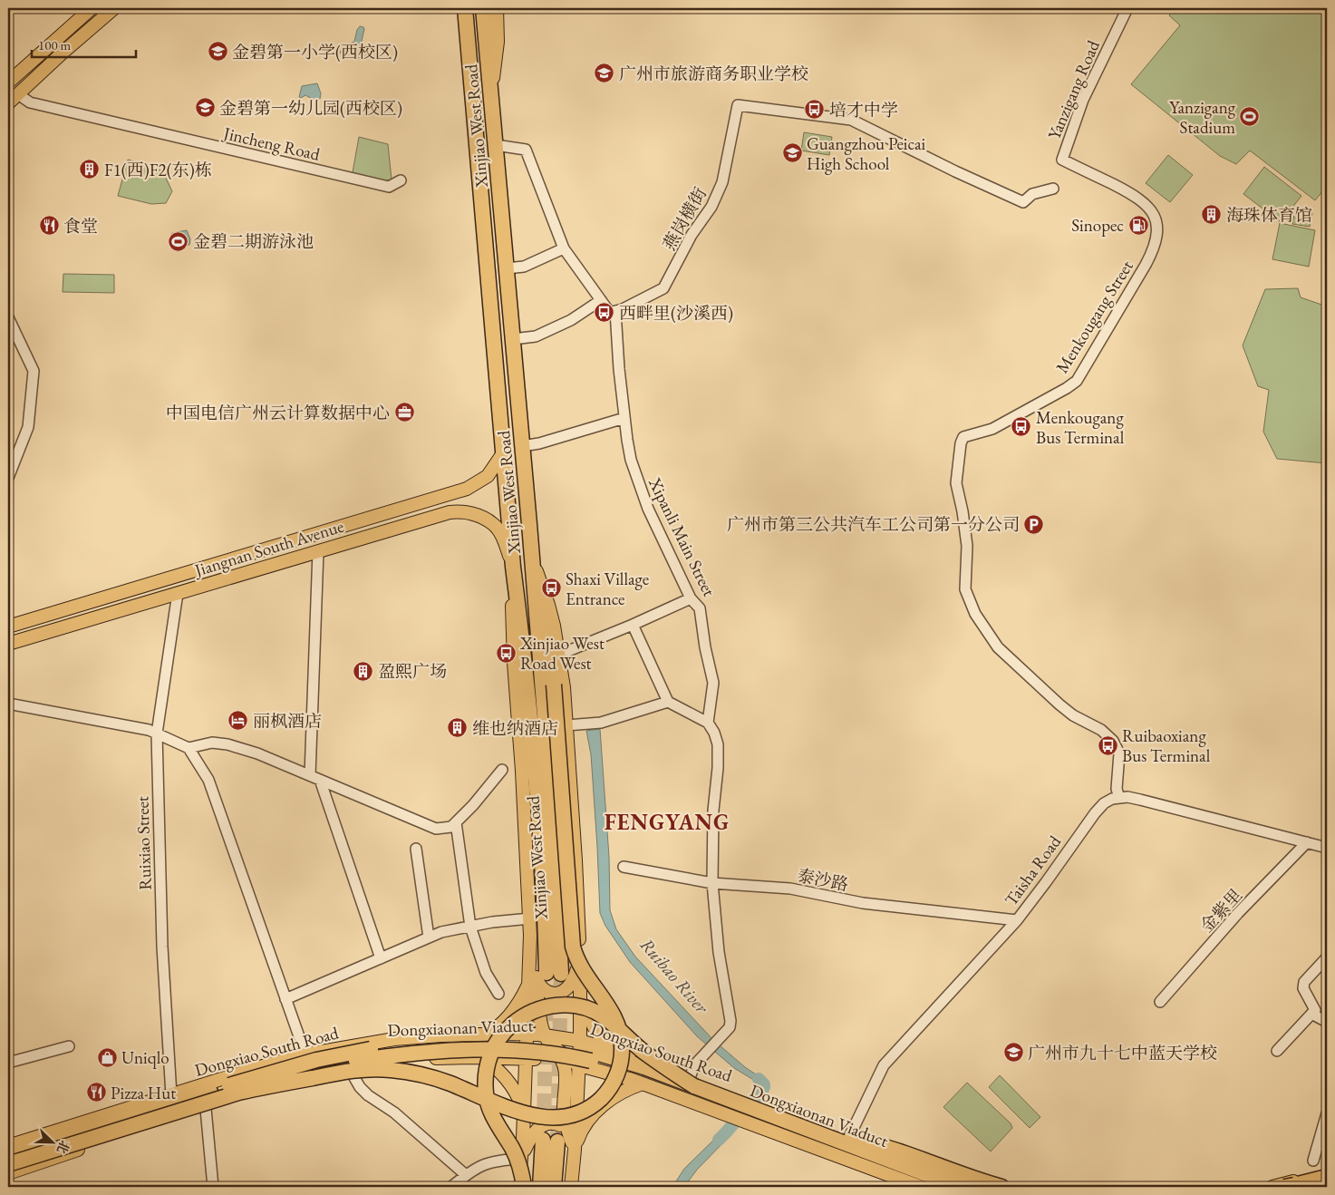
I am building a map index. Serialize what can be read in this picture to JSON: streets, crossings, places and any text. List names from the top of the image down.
{
  "streets": {
    "highway": ["Xinjiao West Road", "Dongxiaonan Viaduct"],
    "main road": ["Jiangnan South Avenue", "Dongxiao South Road"],
    "street": [
      "Yanzigang Road",
      "Jincheng Road",
      "燕岗横街",
      "Menkougang Street",
      "Xipanli Main Street",
      "Ruixiao Street",
      "Taisha Road",
      "泰沙路",
      "金紫里"
    ]
  },
  "crossings": [
    ["Yanzigang Road", "Menkougang Street"],
    ["Xinjiao West Road", "Jiangnan South Avenue"],
    ["燕岗横街", "Xipanli Main Street"],
    ["Menkougang Street", "Taisha Road"],
    ["Jiangnan South Avenue", "Ruixiao Street"],
    ["Ruixiao Street", "Dongxiao South Road"],
    ["Taisha Road", "泰沙路"],
    ["Taisha Road", "Dongxiao South Road"],
    ["Dongxiaonan Viaduct", "Dongxiao South Road"]
  ],
  "districts": ["FENGYANG"],
  "water": ["Ruibao River"],
  "places": {
    "school or university": [
      "金碧第一小学(西校区)",
      "广州市旅游商务职业学校",
      "金碧第一幼儿园(西校区)",
      "Guangzhou Peicai High School",
      "广州市九十七中蓝天学校"
    ],
    "bus stop": [
      "培才中学",
      "西畔里(沙溪西)",
      "Menkougang Bus Terminal",
      "Shaxi Village Entrance",
      "Xinjiao West Road West",
      "Ruibaoxiang Bus Terminal"
    ],
    "sports": ["Yanzigang Stadium", "金碧二期游泳池"],
    "building": [
      "F1(西)F2(东)栋",
      "海珠体育馆",
      "盈熙广场",
      "维也纳酒店"
    ],
    "fuel station": ["Sinopec"],
    "restaurant": ["食堂", "Pizza Hut"],
    "office": ["中国电信广州云计算数据中心"],
    "parking": ["广州市第三公共汽车工公司第一分公司"],
    "hotel": ["丽枫酒店"],
    "shop": ["Uniqlo"]
  },
  "scale_bar": "100 m",
  "north": "bottom right"
}
